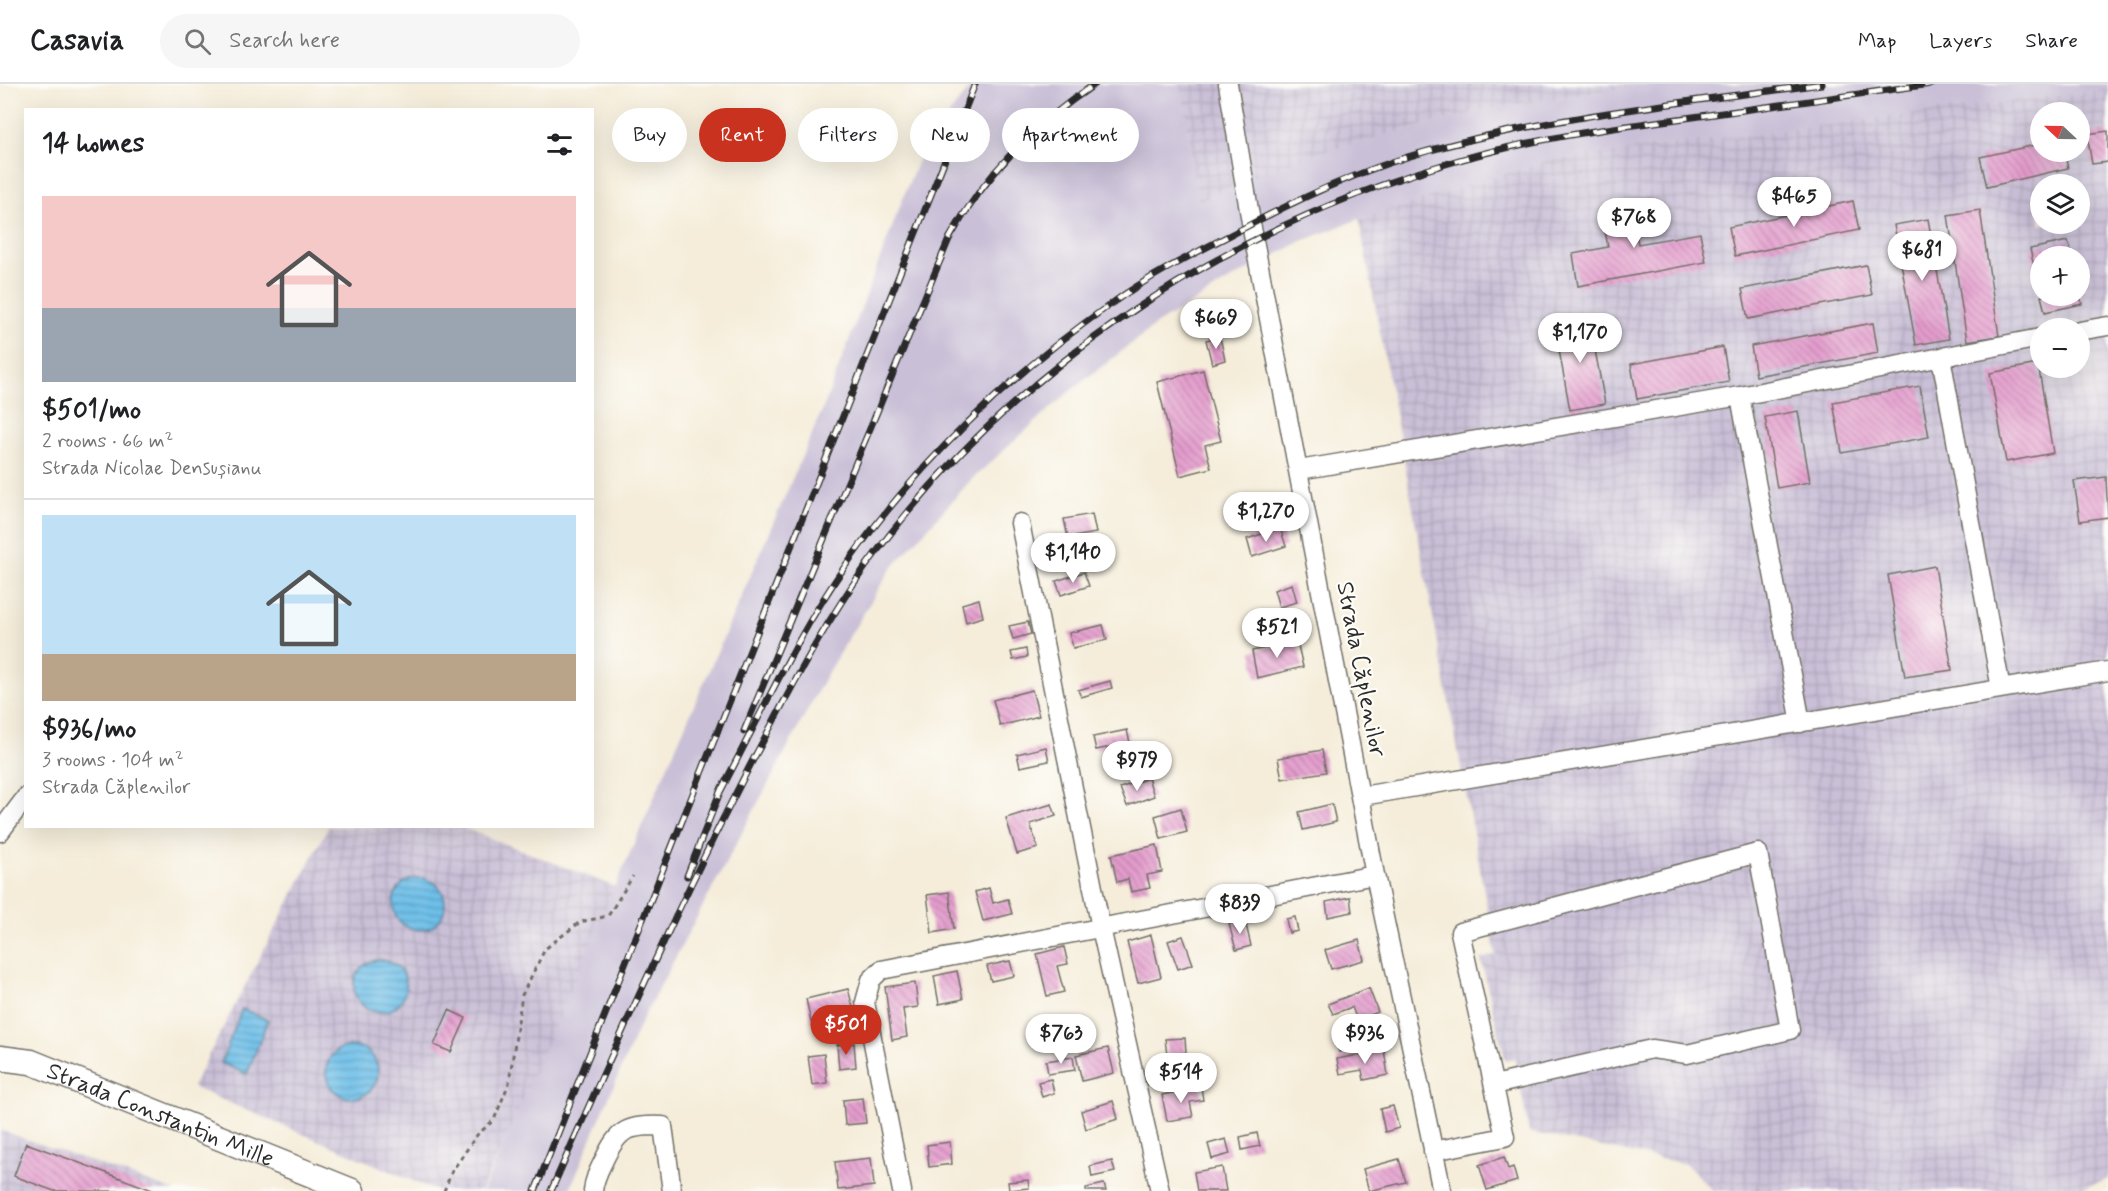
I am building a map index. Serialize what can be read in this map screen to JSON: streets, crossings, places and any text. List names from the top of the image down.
{
  "streets": {
    "main road": ["Strada Constantin Mille"],
    "street": ["Strada Căplenilor"]
  },
  "north": "left",
  "page": {
    "header": "Casavia",
    "search": "Search here",
    "nav": ["Map", "Layers", "Share"],
    "map_buttons": ["+", "−"],
    "chip": [
      "Buy",
      "Rent",
      "Filters",
      "New",
      "Apartment"
    ],
    "heading": "14 homes",
    "price": [
      "$465",
      "$768",
      "$681",
      "$669",
      "$1,170",
      "$1,270",
      "$1,140",
      "$521",
      "$979",
      "$839",
      "$501",
      "$763",
      "$936",
      "$514"
    ],
    "list": [
      {
        "name": "$501/mo",
        "note": "2 rooms · 66 m² · Strada Nicolae Densușianu"
      },
      {
        "name": "$936/mo",
        "note": "3 rooms · 104 m² · Strada Căplenilor"
      }
    ]
  }
}
